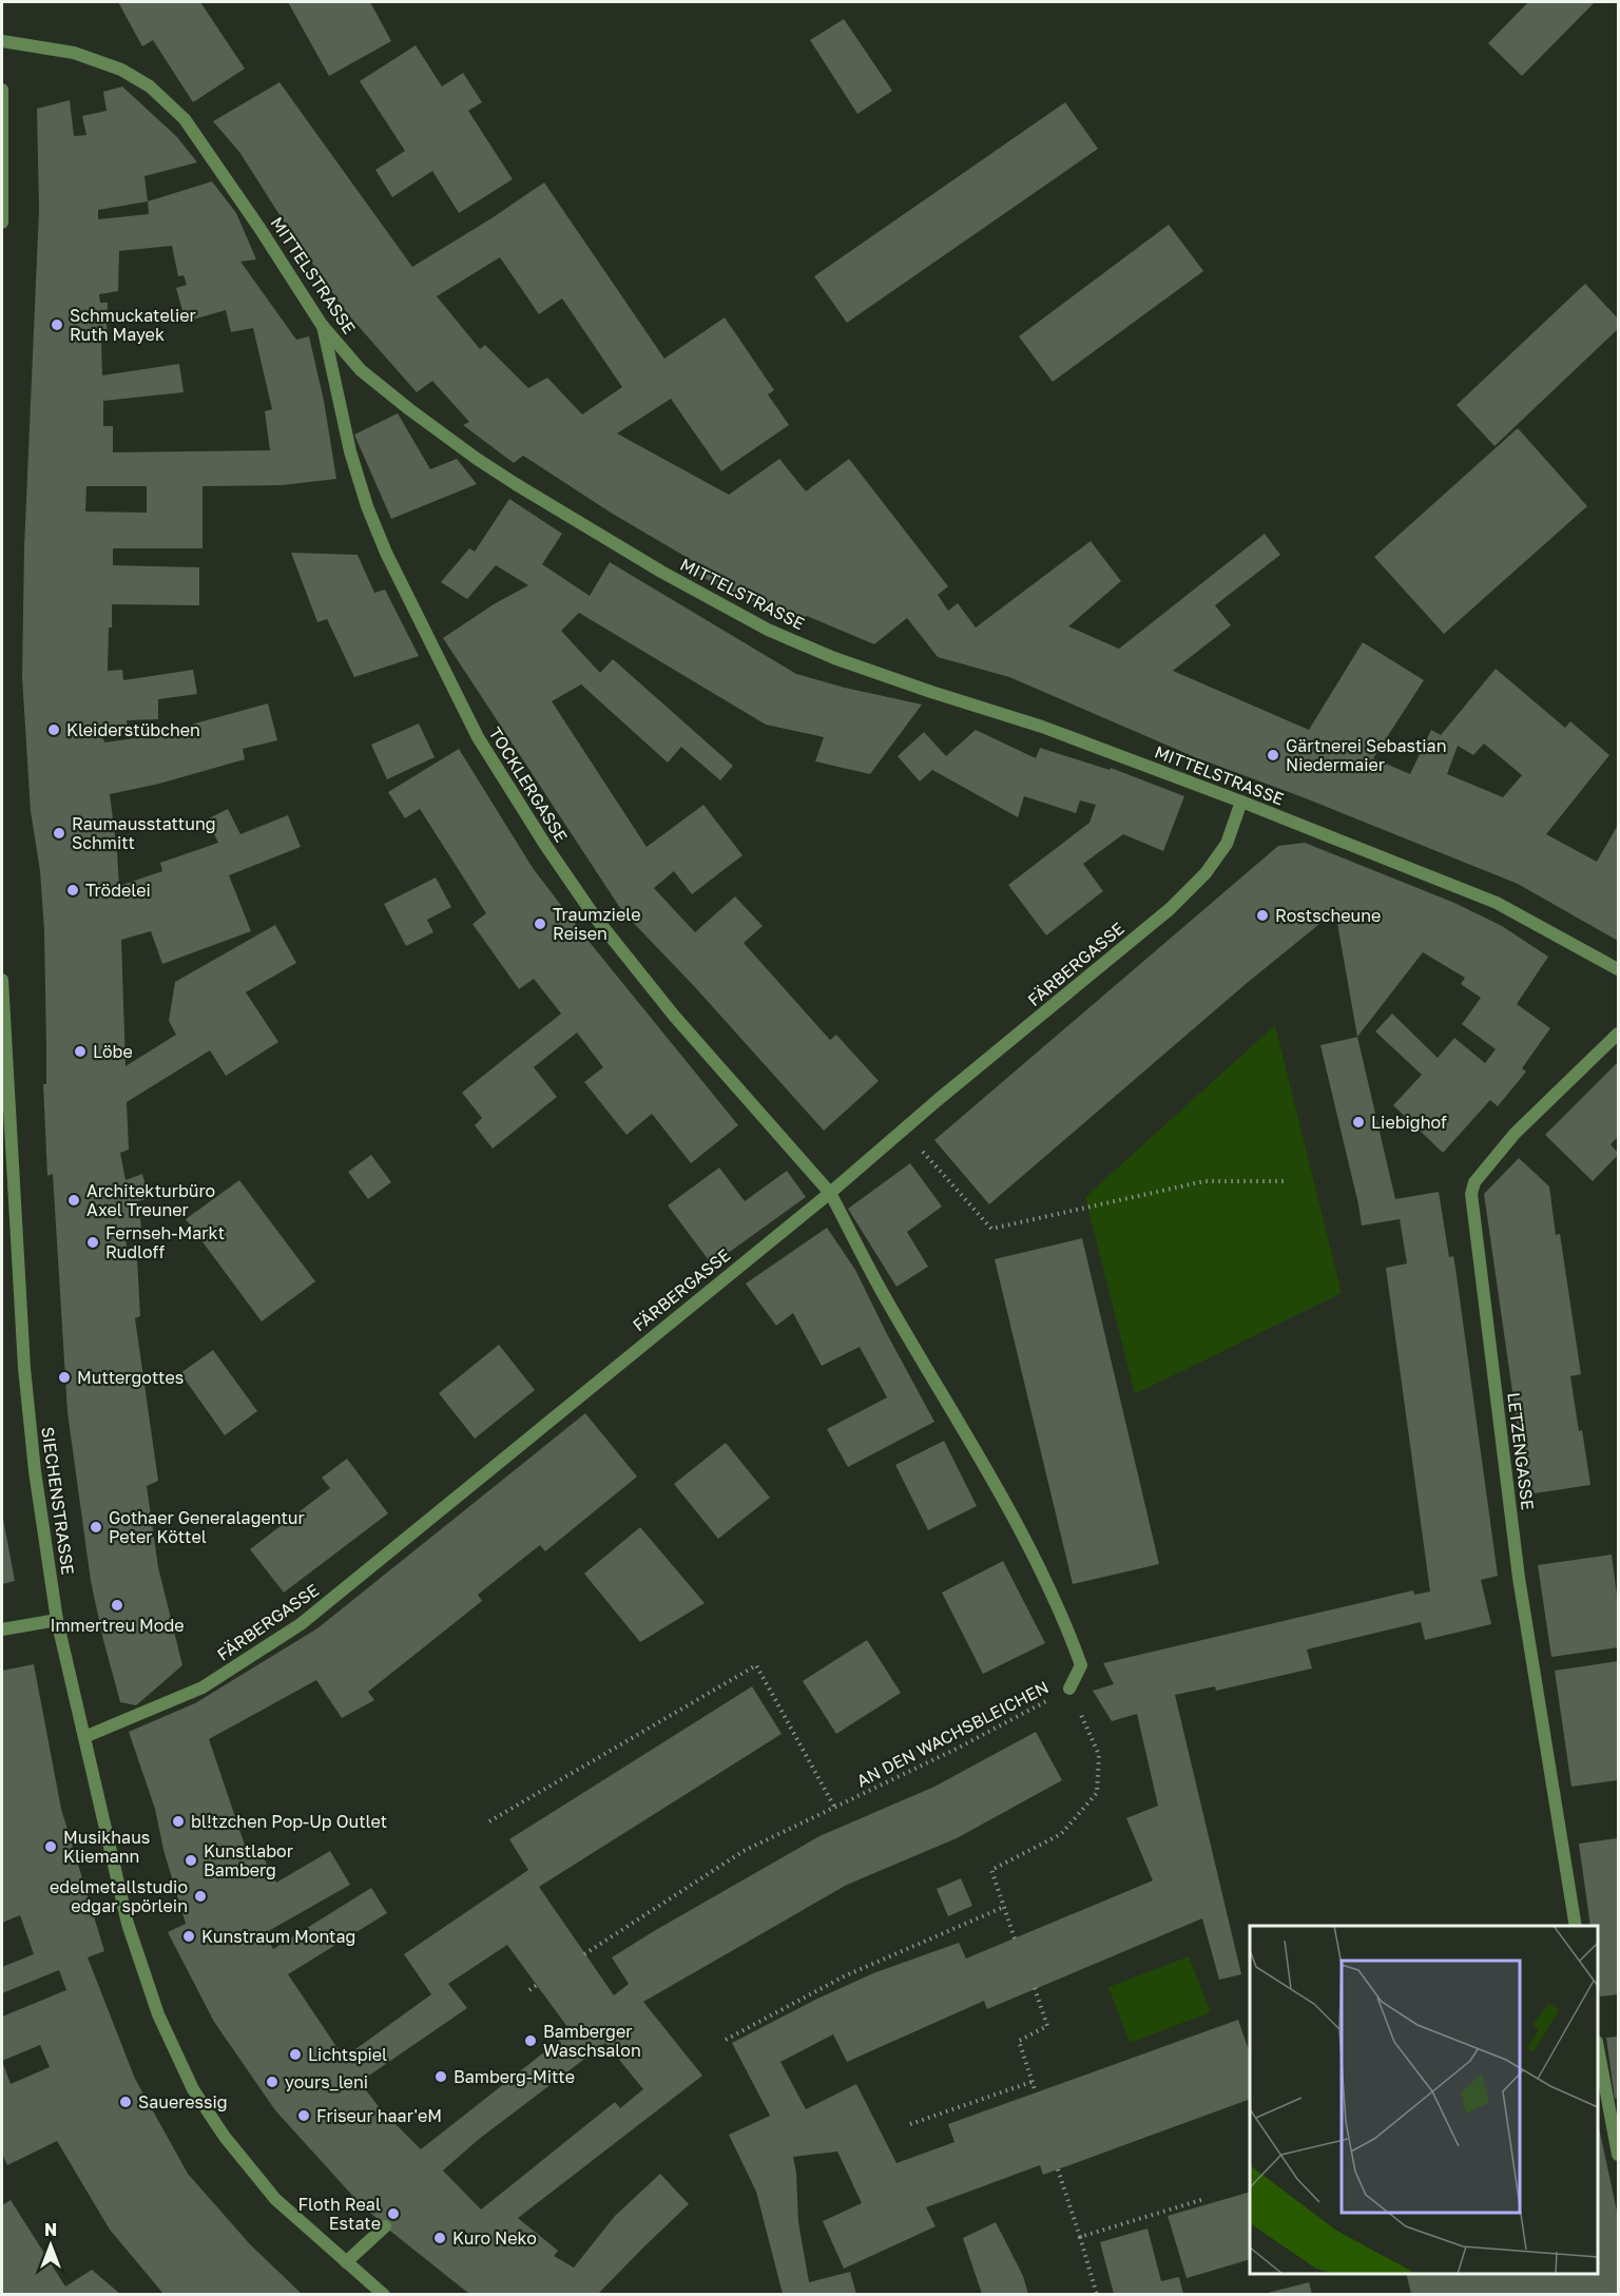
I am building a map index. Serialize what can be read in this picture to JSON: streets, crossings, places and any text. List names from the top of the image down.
{
  "streets": {
    "street": [
      "MITTELSTRASSE",
      "TOCKLERGASSE",
      "FÄRBERGASSE",
      "LETZENGASSE",
      "SIECHENSTRASSE"
    ],
    "path": ["AN DEN WACHSBLEICHEN"]
  },
  "crossings": [
    ["MITTELSTRASSE", "TOCKLERGASSE"],
    ["MITTELSTRASSE", "FÄRBERGASSE"],
    ["TOCKLERGASSE", "FÄRBERGASSE"],
    ["TOCKLERGASSE", "AN DEN WACHSBLEICHEN"],
    ["FÄRBERGASSE", "SIECHENSTRASSE"]
  ],
  "places": [
    "Schmuckatelier Ruth Mayek",
    "Kleiderstübchen",
    "Gärtnerei Sebastian Niedermaier",
    "Raumausstattung Schmitt",
    "Trödelei",
    "Rostscheune",
    "Traumziele Reisen",
    "Löbe",
    "Liebighof",
    "Architekturbüro Axel Treuner",
    "Fernseh-Markt Rudloff",
    "Muttergottes",
    "Gothaer Generalagentur Peter Köttel",
    "Immertreu Mode",
    "bl!tzchen Pop-Up Outlet",
    "Musikhaus Kliemann",
    "Kunstlabor Bamberg",
    "edelmetallstudio edgar spörlein",
    "Kunstraum Montag",
    "Bamberger Waschsalon",
    "Lichtspiel",
    "Bamberg-Mitte",
    "yours_leni",
    "Saueressig",
    "Friseur haar'eM",
    "Floth Real Estate",
    "Kuro Neko"
  ],
  "north": "top"
}
